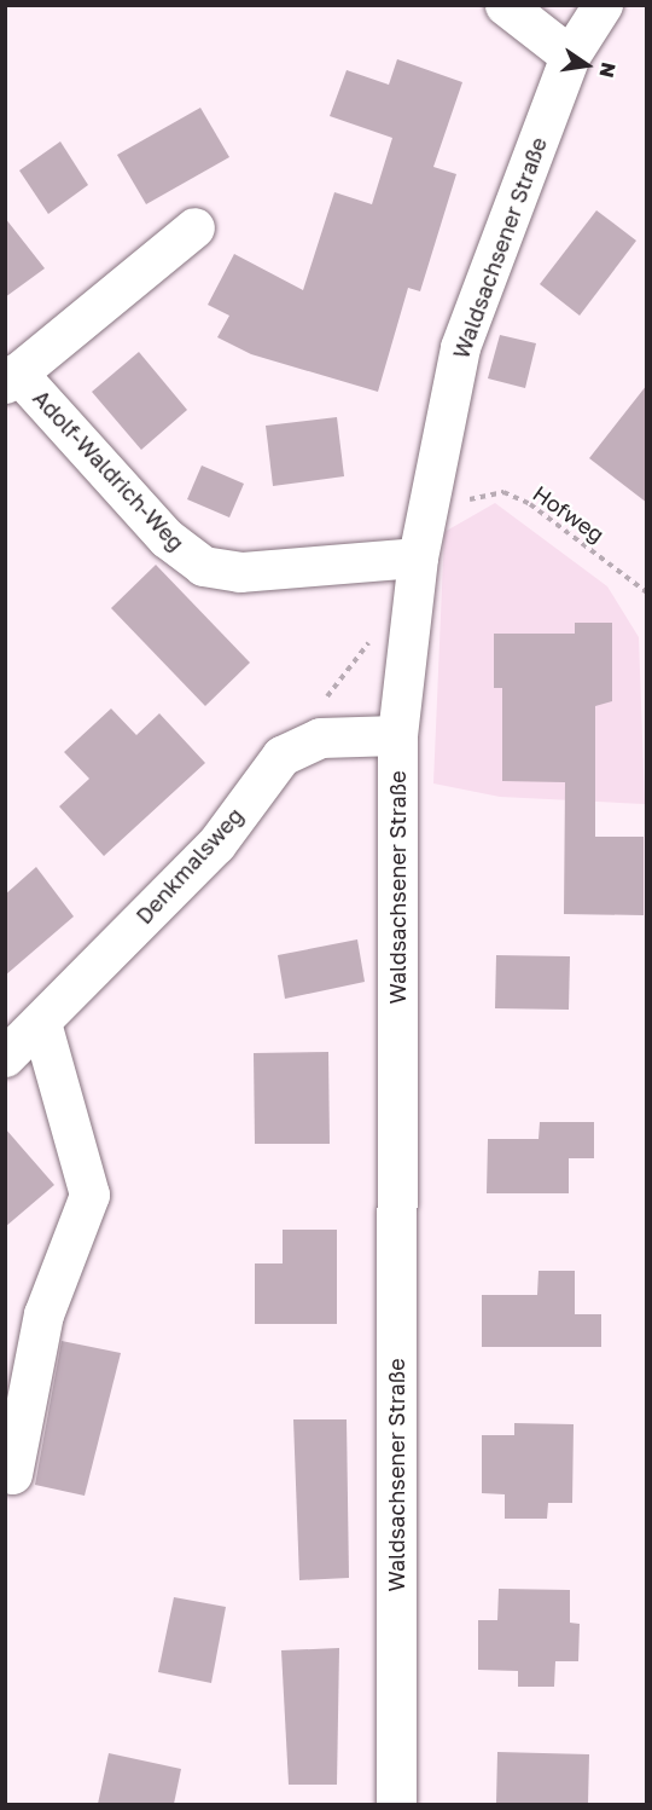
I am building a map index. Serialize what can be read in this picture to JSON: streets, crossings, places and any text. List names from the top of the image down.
{
  "streets": {
    "street": ["Waldsachsener Straße", "Adolf-Waldrich-Weg", "Denkmalsweg"],
    "path": ["Hofweg"]
  },
  "crossings": [
    ["Waldsachsener Straße", "Adolf-Waldrich-Weg"],
    ["Waldsachsener Straße", "Hofweg"],
    ["Waldsachsener Straße", "Denkmalsweg"],
    ["Adolf-Waldrich-Weg", "Hofweg"]
  ],
  "north": "right"
}
